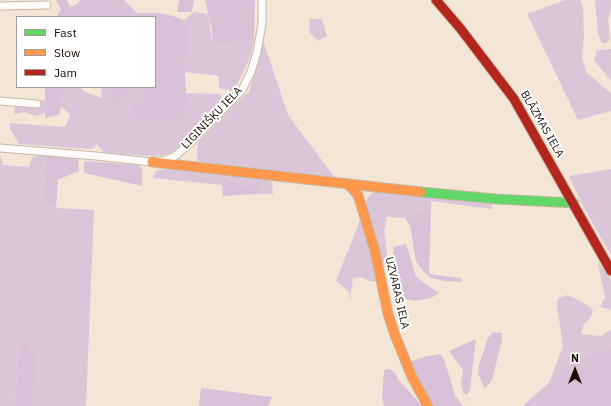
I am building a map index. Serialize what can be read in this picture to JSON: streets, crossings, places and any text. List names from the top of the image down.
{
  "streets": {
    "street": ["LIGINIŠĶU IELA", "BLĀZMAS IELA", "UZVARAS IELA"]
  },
  "legend": ["Fast", "Slow", "Jam"],
  "north": "top"
}
